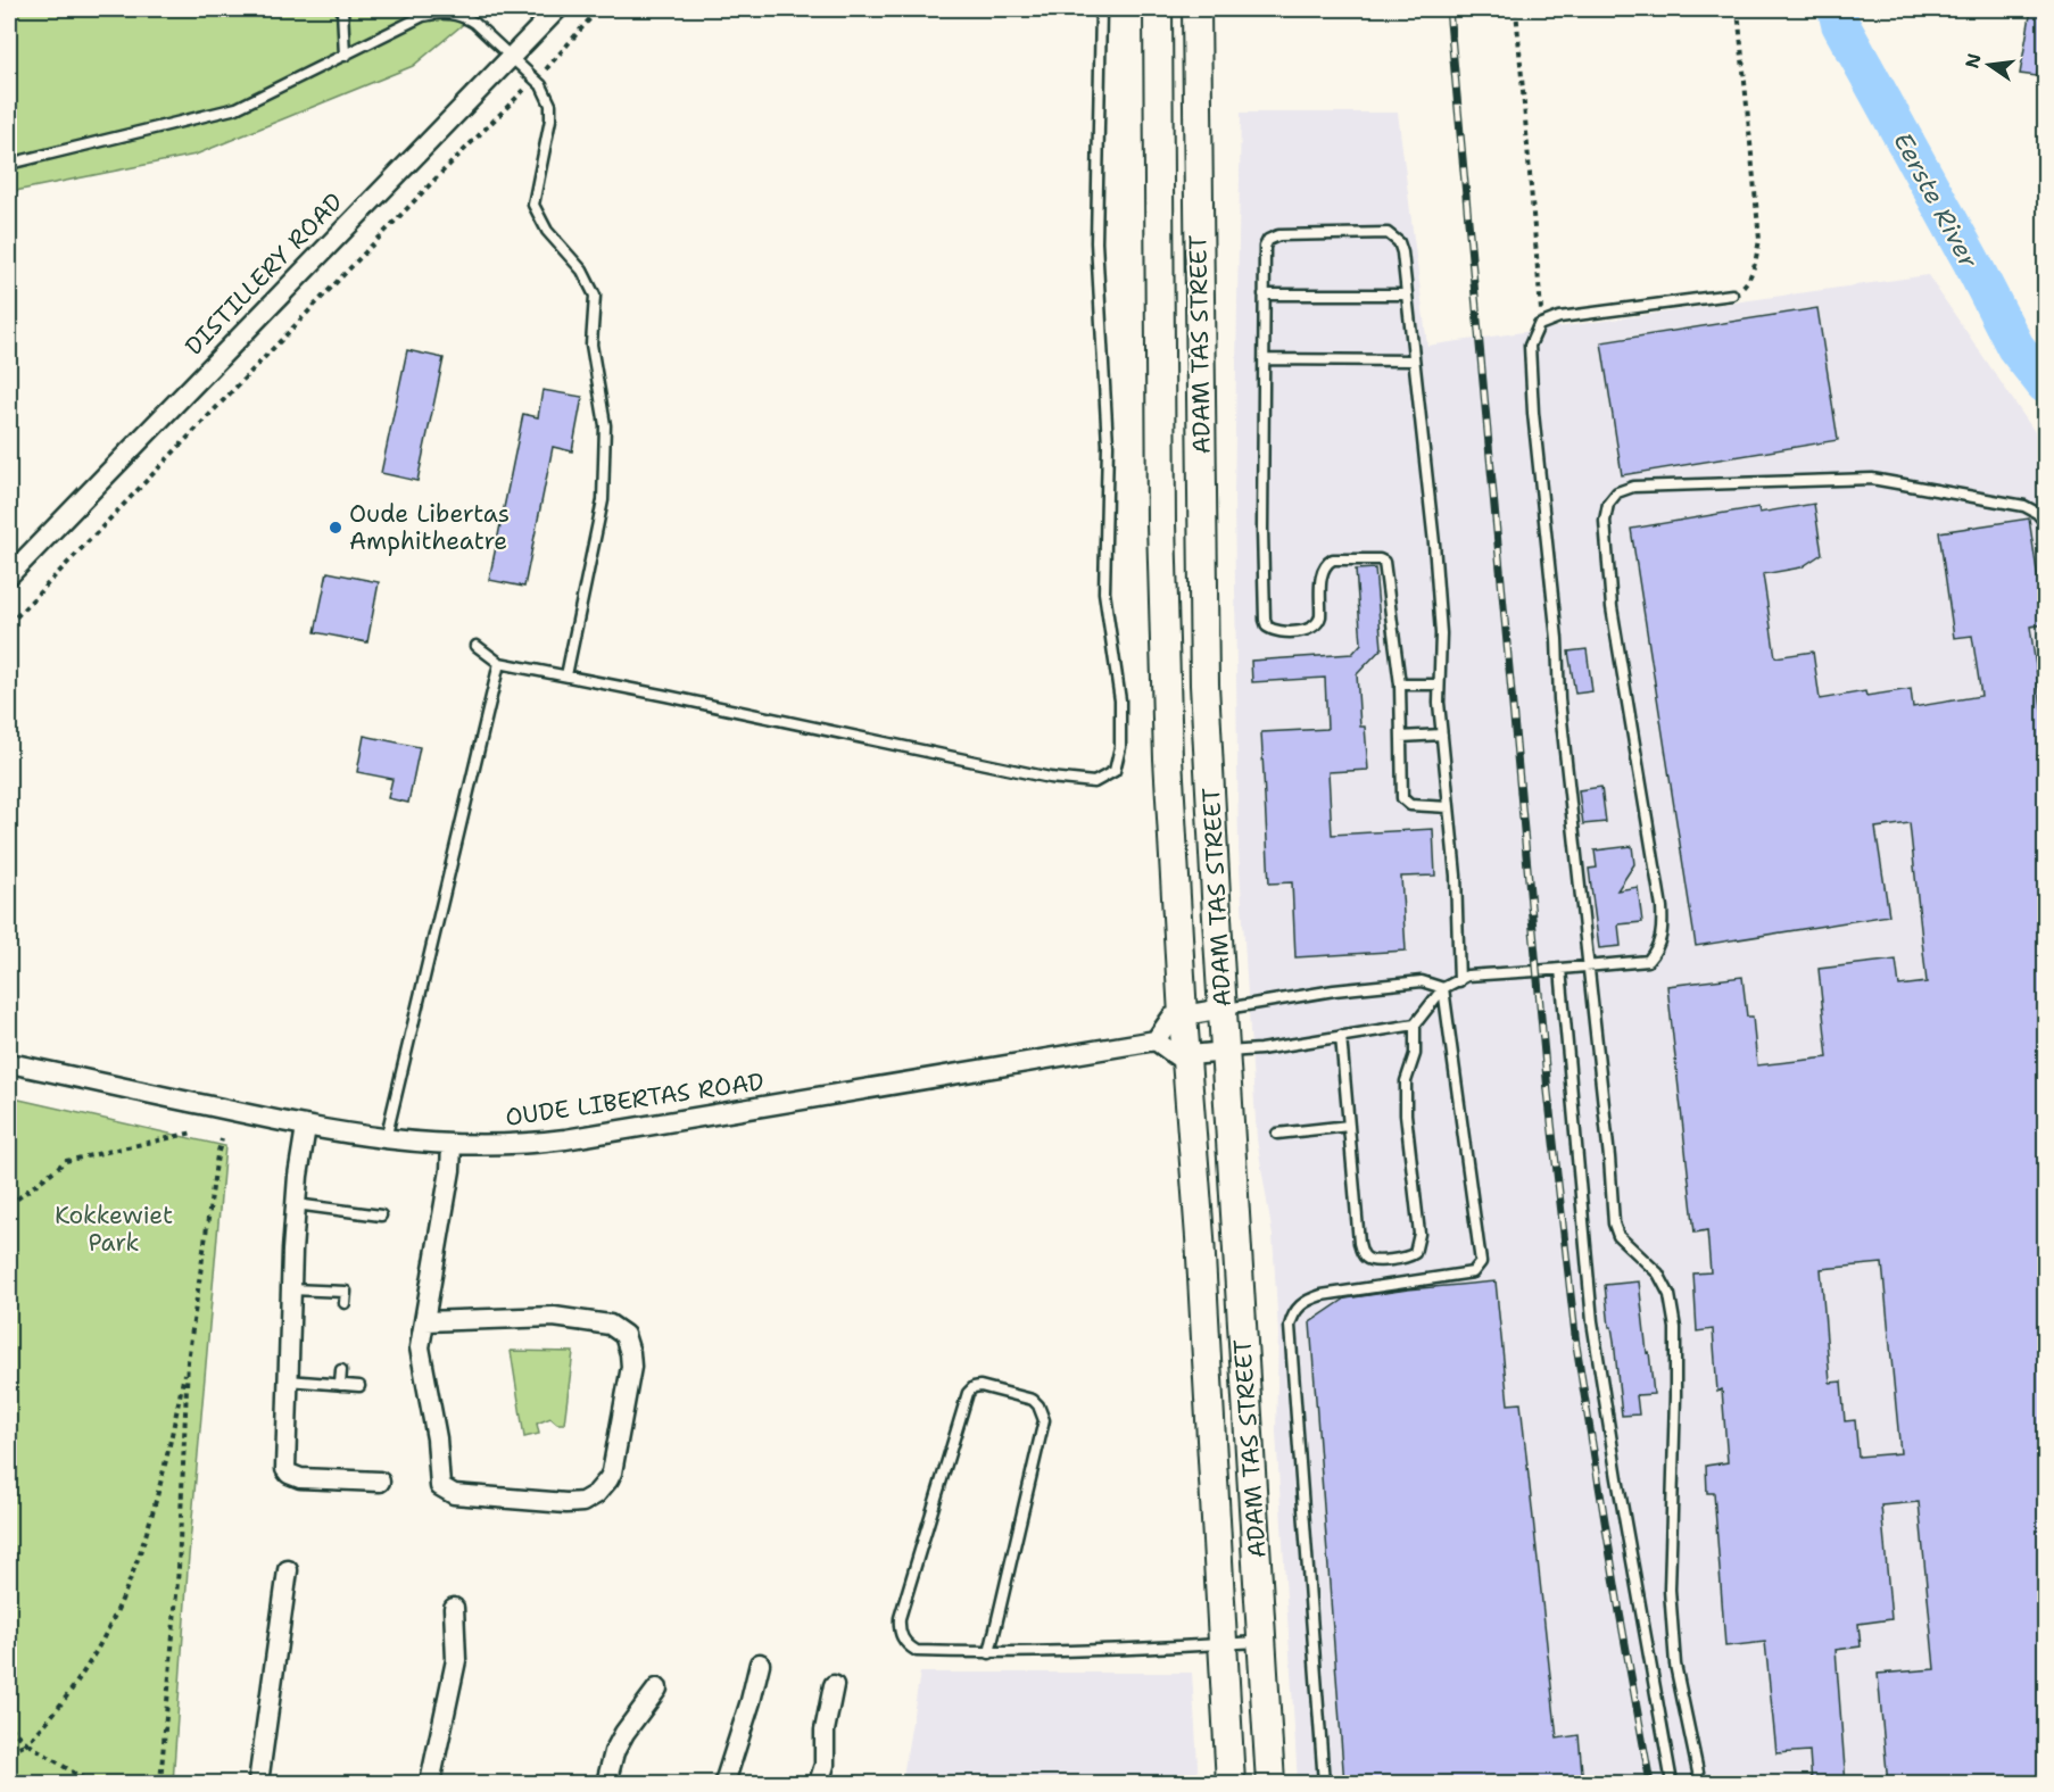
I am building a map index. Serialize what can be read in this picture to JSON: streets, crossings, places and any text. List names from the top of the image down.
{
  "streets": {
    "main road": ["ADAM TAS STREET"],
    "street": ["DISTILLERY ROAD", "OUDE LIBERTAS ROAD"]
  },
  "water": ["Eerste River"],
  "parks": ["Kokkewiet Park"],
  "places": ["Oude Libertas Amphitheatre"],
  "north": "left"
}
